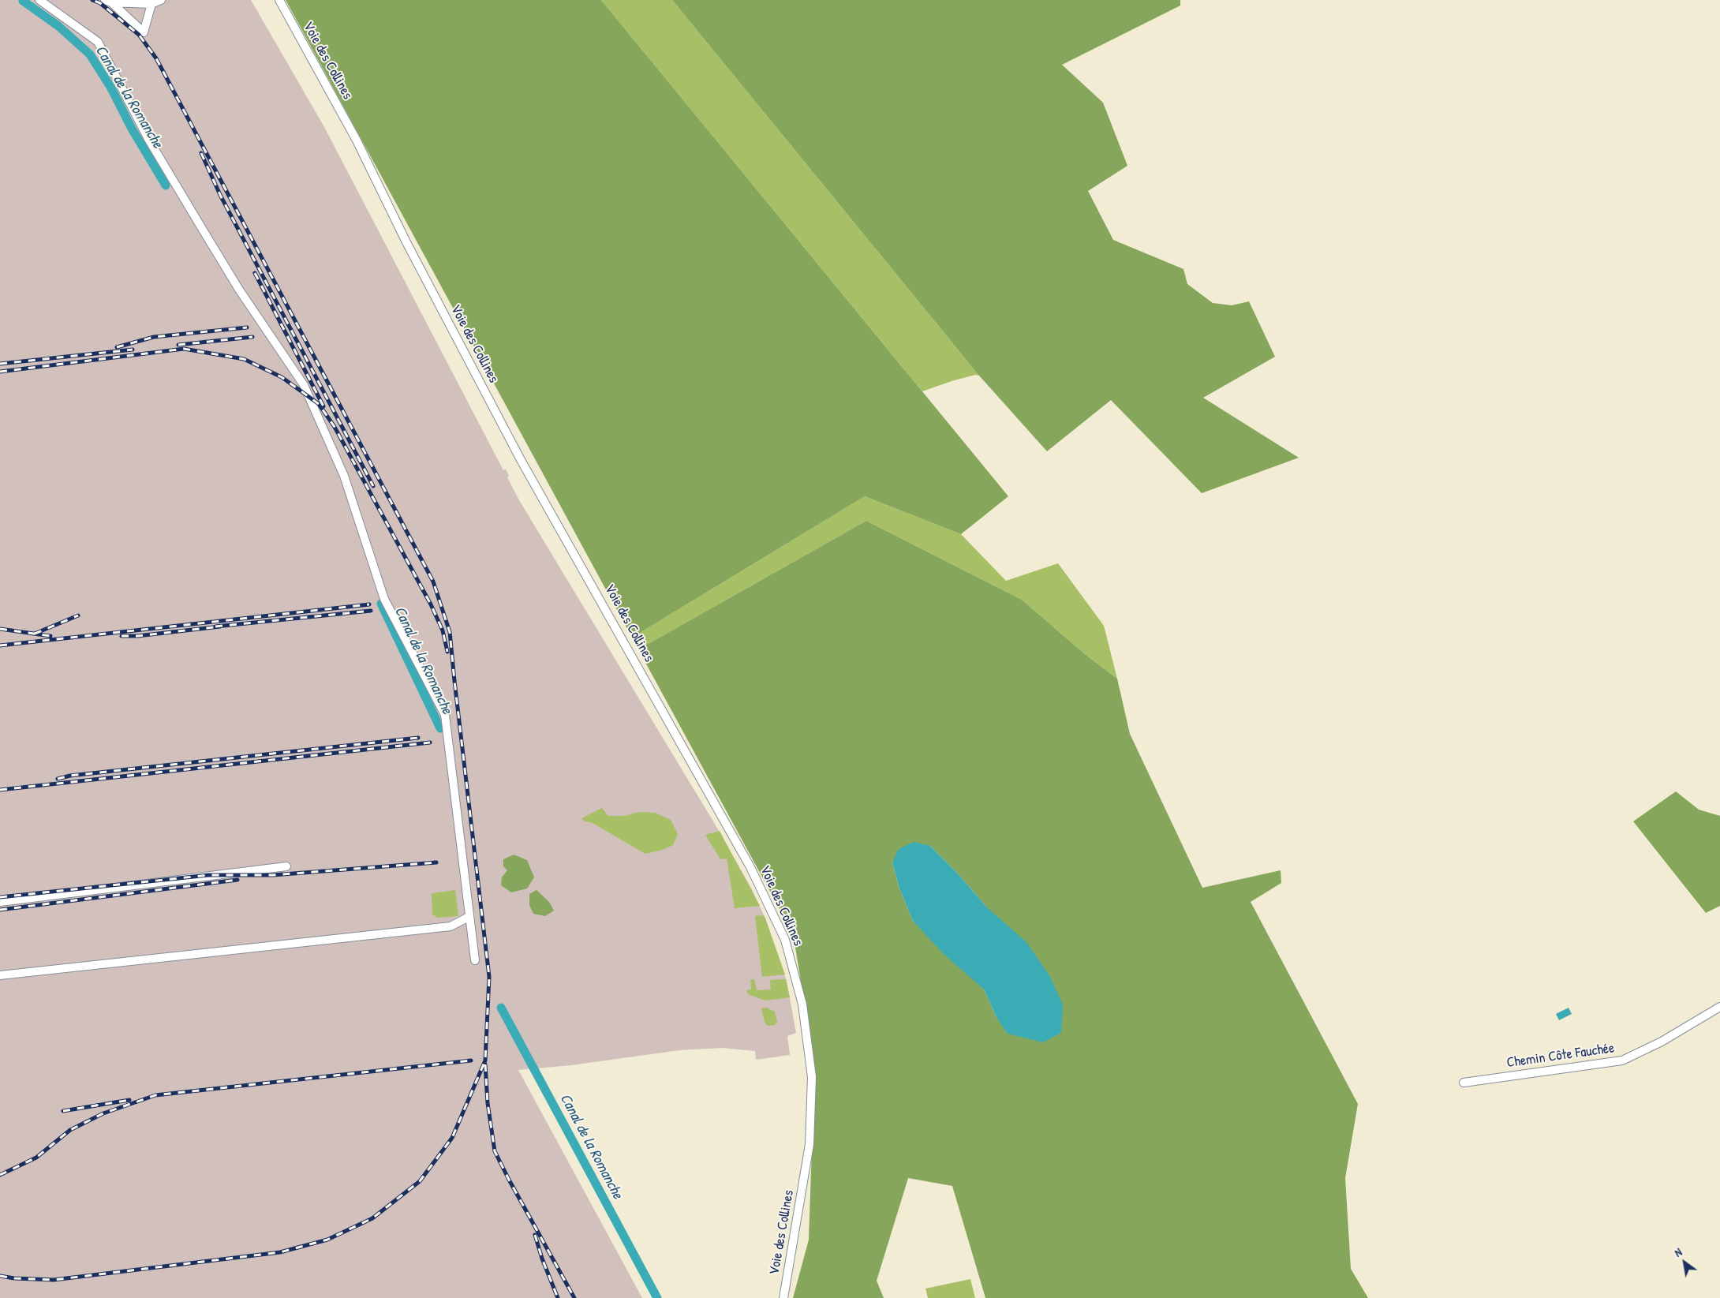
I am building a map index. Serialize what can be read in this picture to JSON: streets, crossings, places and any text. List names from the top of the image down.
{
  "streets": {
    "street": ["Voie des Collines", "Chemin Côte Fauchée"]
  },
  "water": ["Canal de la Romanche"],
  "north": "top left"
}
